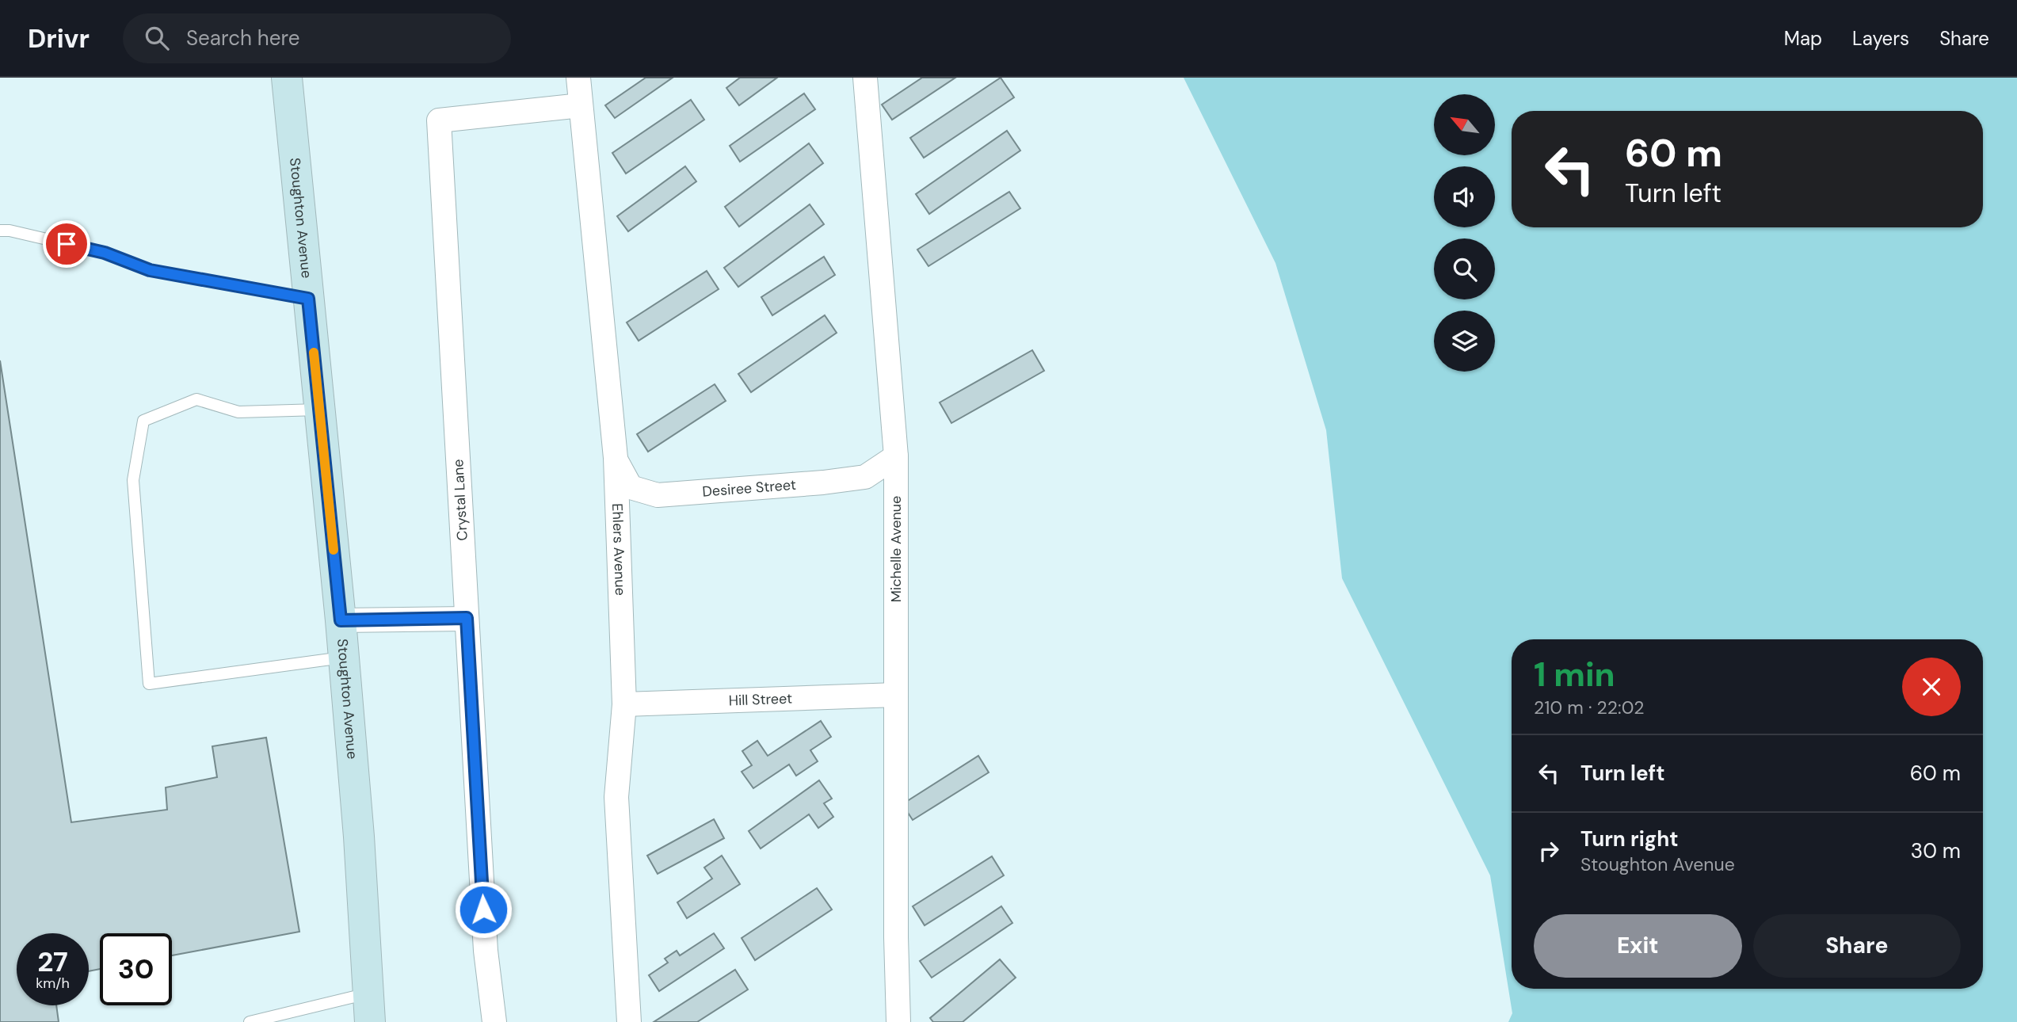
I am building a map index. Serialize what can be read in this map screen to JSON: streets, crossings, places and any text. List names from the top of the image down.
{
  "streets": {
    "street": [
      "Stoughton Avenue",
      "Desiree Street",
      "Crystal Lane",
      "Ehlers Avenue",
      "Michelle Avenue",
      "Hill Street"
    ]
  },
  "crossings": [
    ["Desiree Street", "Ehlers Avenue"],
    ["Desiree Street", "Michelle Avenue"],
    ["Crystal Lane", "Ehlers Avenue"],
    ["Ehlers Avenue", "Hill Street"],
    ["Michelle Avenue", "Hill Street"]
  ],
  "north": "top left",
  "page": {
    "header": "Drivr",
    "search": "Search here",
    "nav": ["Map", "Layers", "Share"],
    "turn": ["60 m", "Turn left"],
    "heading": ["1 min", "210 m · 22:02"],
    "list": [
      {
        "name": "Turn left",
        "value": "60 m"
      },
      {
        "name": "Turn right",
        "note": "Stoughton Avenue",
        "value": "30 m"
      }
    ],
    "buttons": ["Exit", "Share"],
    "speed": "27 km/h",
    "limit": "30"
  }
}
